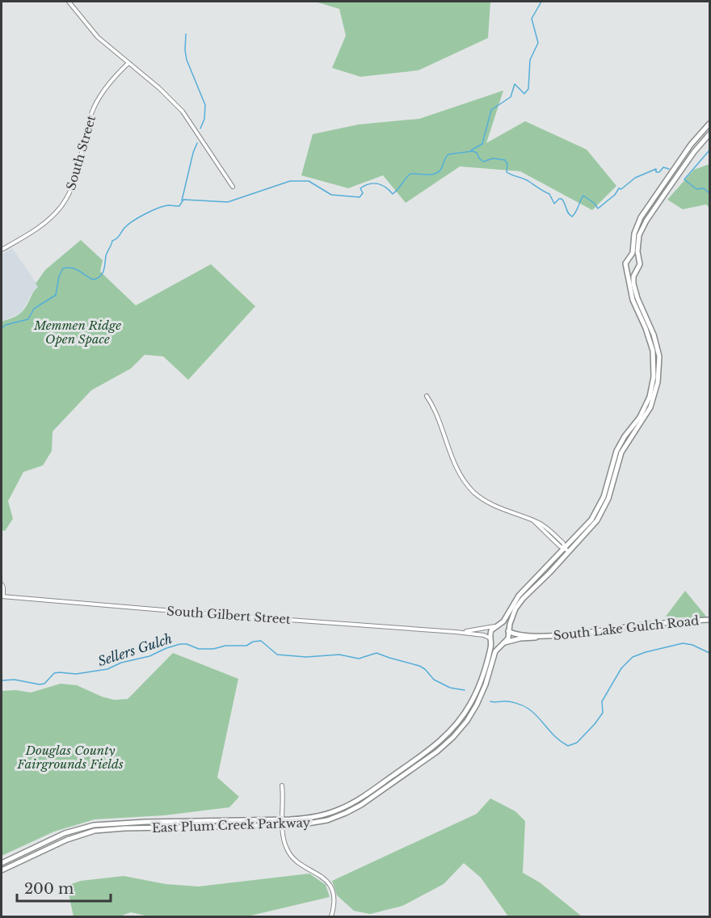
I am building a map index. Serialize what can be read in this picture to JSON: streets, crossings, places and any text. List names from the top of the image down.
{
  "streets": {
    "main road": ["South Lake Gulch Road", "East Plum Creek Parkway"],
    "street": ["South Street", "South Gilbert Street"]
  },
  "crossings": [
    ["South Gilbert Street", "South Lake Gulch Road"],
    ["South Gilbert Street", "East Plum Creek Parkway"],
    ["South Lake Gulch Road", "East Plum Creek Parkway"]
  ],
  "water": ["Sellers Gulch"],
  "parks": ["Memmen Ridge Open Space", "Douglas County Fairgrounds Fields"],
  "scale_bar": "200 m"
}
